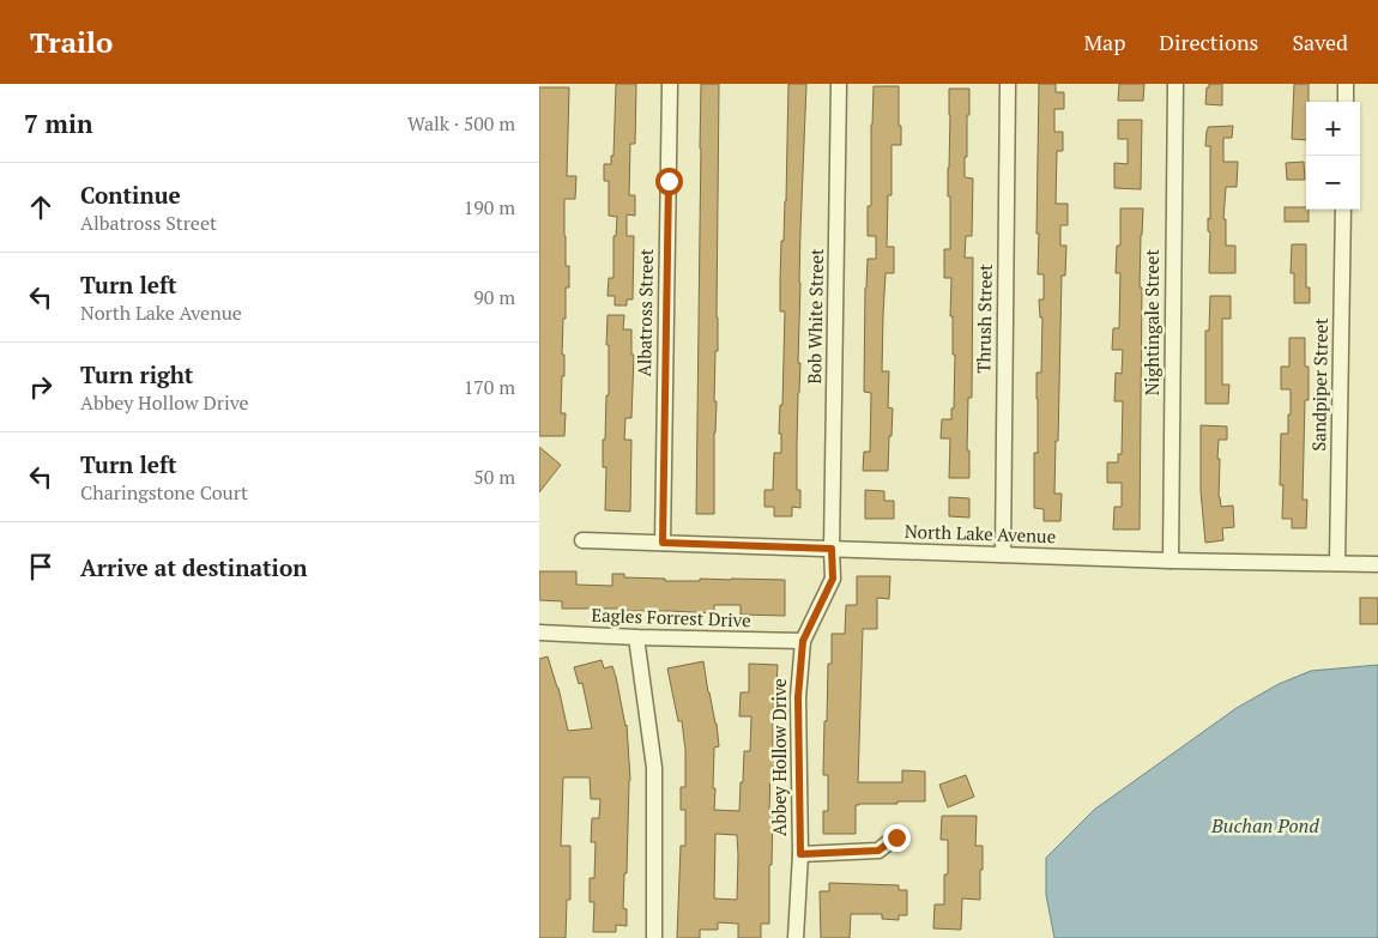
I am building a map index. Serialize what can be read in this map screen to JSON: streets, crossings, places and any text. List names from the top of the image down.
{
  "streets": {
    "street": [
      "Albatross Street",
      "Bob White Street",
      "Thrush Street",
      "Nightingale Street",
      "Sandpiper Street",
      "North Lake Avenue",
      "Eagles Forrest Drive",
      "Abbey Hollow Drive"
    ]
  },
  "crossings": [
    ["Albatross Street", "North Lake Avenue"],
    ["Bob White Street", "North Lake Avenue"],
    ["Bob White Street", "Abbey Hollow Drive"],
    ["Thrush Street", "North Lake Avenue"],
    ["Nightingale Street", "North Lake Avenue"],
    ["Sandpiper Street", "North Lake Avenue"],
    ["North Lake Avenue", "Abbey Hollow Drive"],
    ["Eagles Forrest Drive", "Abbey Hollow Drive"]
  ],
  "water": ["Buchan Pond"],
  "page": {
    "header": "Trailo",
    "nav": ["Map", "Directions", "Saved"],
    "heading": ["7 min", "Walk · 500 m"],
    "map_buttons": ["+", "−"],
    "list": [
      ["Continue", "Albatross Street", "190 m"],
      ["Turn left", "North Lake Avenue", "90 m"],
      ["Turn right", "Abbey Hollow Drive", "170 m"],
      ["Turn left", "Charingstone Court", "50 m"],
      "Arrive at destination"
    ]
  }
}
